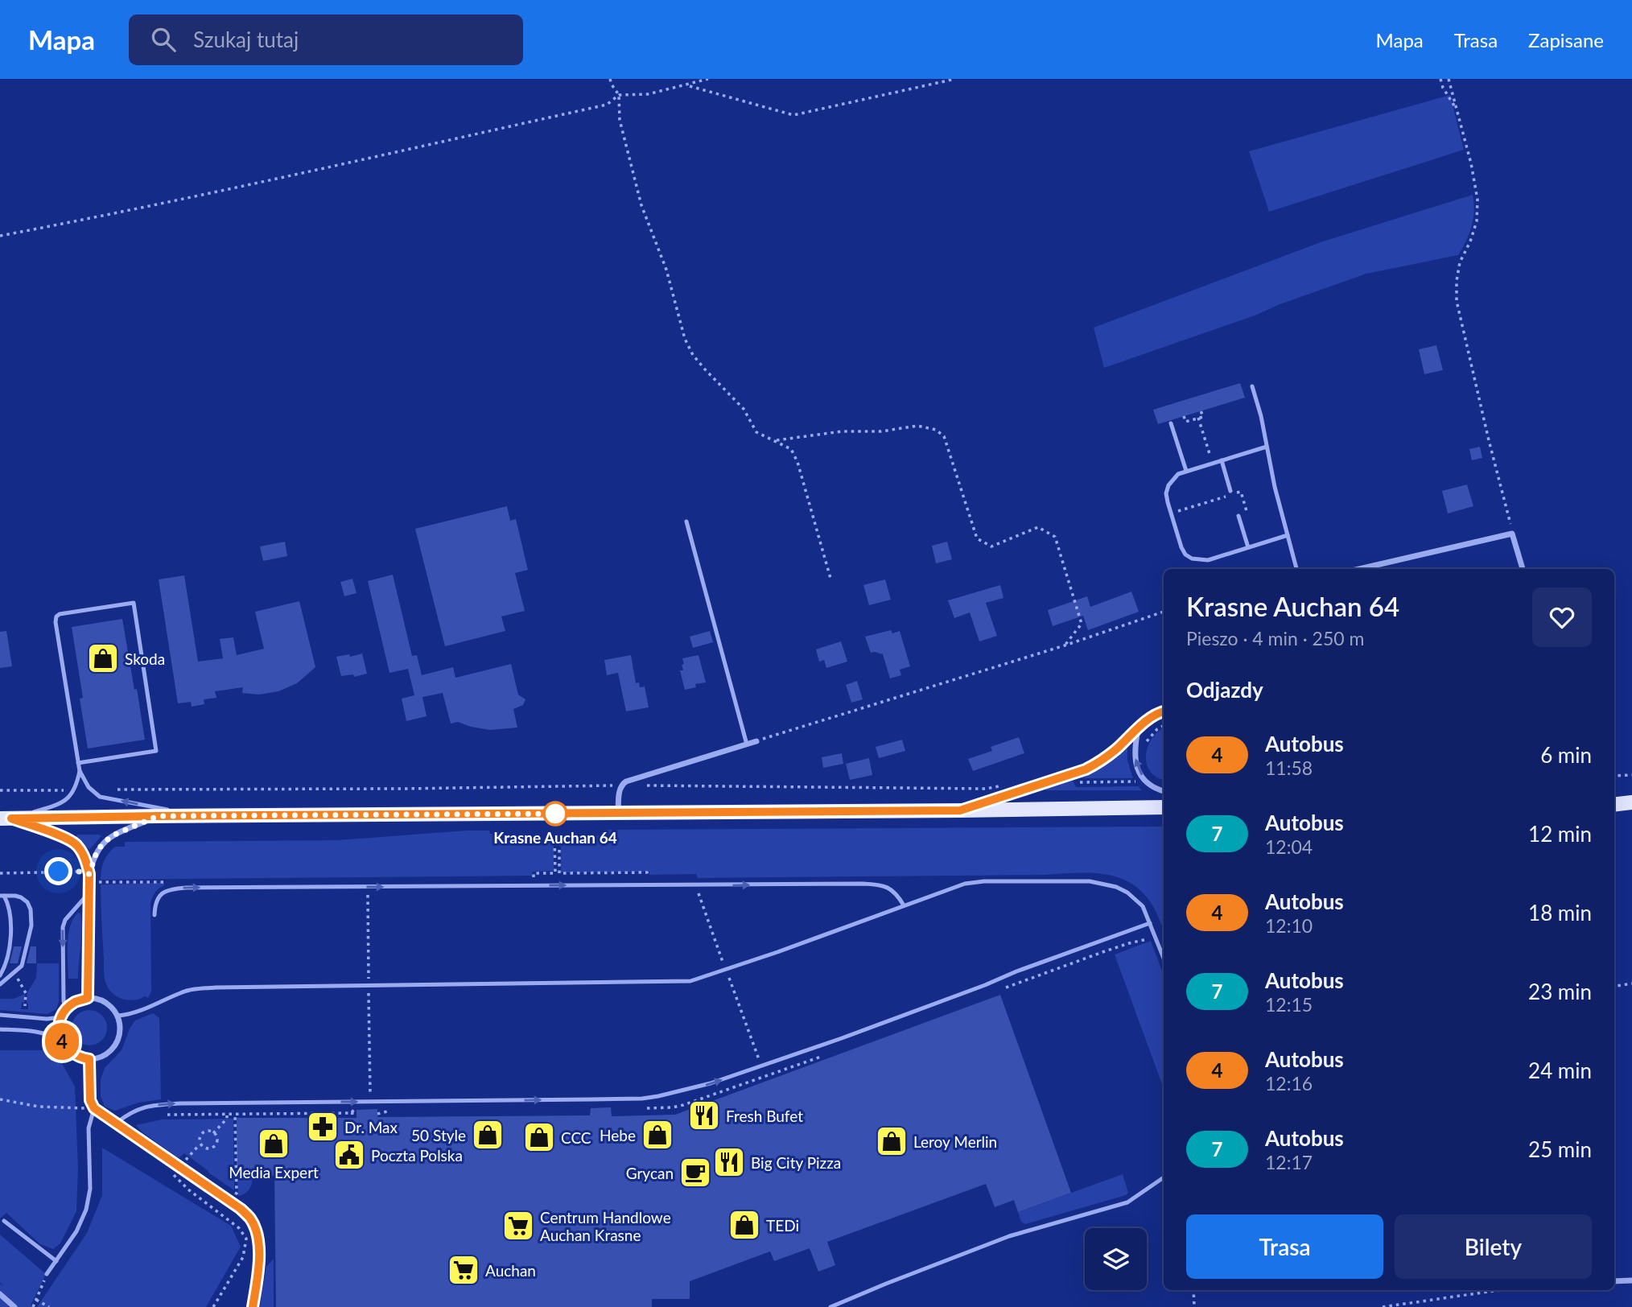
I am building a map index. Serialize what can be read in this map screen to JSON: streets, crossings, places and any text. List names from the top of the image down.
{
  "places": {
    "shop": [
      "Skoda",
      "50 Style",
      "Hebe",
      "CCC",
      "Leroy Merlin",
      "Media Expert",
      "TEDi"
    ],
    "other": ["Krasne Auchan 64"],
    "restaurant": ["Fresh Bufet", "Big City Pizza"],
    "pharmacy": ["Dr. Max"],
    "public building": ["Poczta Polska"],
    "cafe": ["Grycan"],
    "supermarket": ["Centrum Handlowe Auchan Krasne", "Auchan"]
  },
  "lines": ["bus line 4"],
  "page": {
    "header": "Mapa",
    "search": "Szukaj tutaj",
    "nav": ["Mapa", "Trasa", "Zapisane"],
    "on_map": "4",
    "heading": [
      ["Krasne Auchan 64", "Pieszo · 4 min · 250 m"],
      "Odjazdy"
    ],
    "list": [
      {
        "mark": "4",
        "name": "Autobus",
        "note": "11:58",
        "value": "6 min"
      },
      {
        "mark": "7",
        "name": "Autobus",
        "note": "12:04",
        "value": "12 min"
      },
      {
        "mark": "4",
        "name": "Autobus",
        "note": "12:10",
        "value": "18 min"
      },
      {
        "mark": "7",
        "name": "Autobus",
        "note": "12:15",
        "value": "23 min"
      },
      {
        "mark": "4",
        "name": "Autobus",
        "note": "12:16",
        "value": "24 min"
      },
      {
        "mark": "7",
        "name": "Autobus",
        "note": "12:17",
        "value": "25 min"
      }
    ],
    "buttons": ["Trasa", "Bilety"]
  }
}
